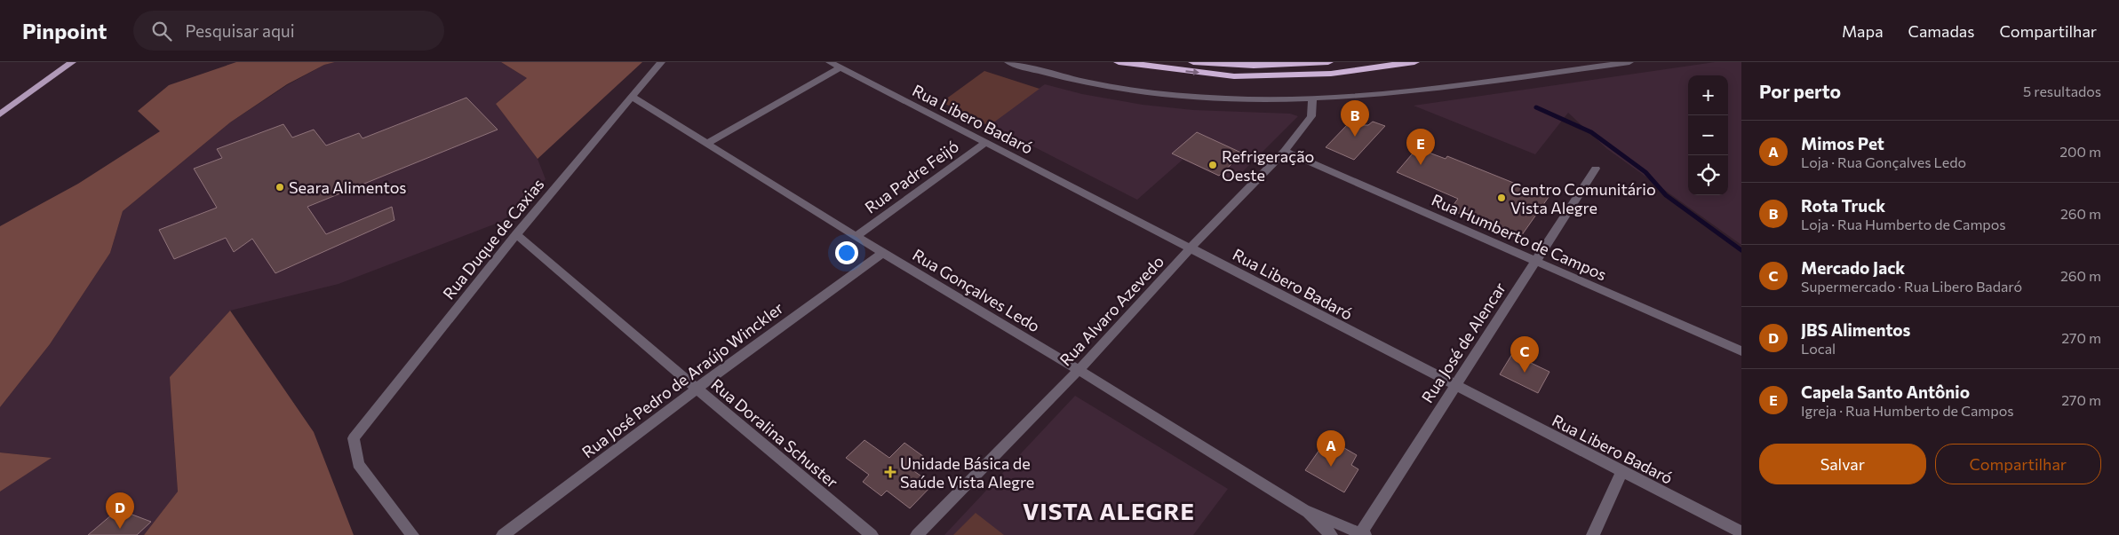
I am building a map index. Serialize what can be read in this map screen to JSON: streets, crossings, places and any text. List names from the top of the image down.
{
  "streets": {
    "street": [
      "Rua Libero Badaró",
      "Rua Padre Feijó",
      "Rua Humberto de Campos",
      "Rua Duque de Caxias",
      "Rua Gonçalves Ledo",
      "Rua Alvaro Azevedo",
      "Rua José de Alencar",
      "Rua José Pedro de Araújo Winckler",
      "Rua Doralina Schuster"
    ]
  },
  "crossings": [
    ["Rua Libero Badaró", "Rua Padre Feijó"],
    ["Rua Libero Badaró", "Rua Alvaro Azevedo"],
    ["Rua Libero Badaró", "Rua José de Alencar"],
    ["Rua Padre Feijó", "Rua Gonçalves Ledo"],
    ["Rua Humberto de Campos", "Rua Alvaro Azevedo"],
    ["Rua Humberto de Campos", "Rua José de Alencar"],
    ["Rua Duque de Caxias", "Rua Gonçalves Ledo"],
    ["Rua Duque de Caxias", "Rua Doralina Schuster"],
    ["Rua Gonçalves Ledo", "Rua Alvaro Azevedo"],
    ["Rua Gonçalves Ledo", "Rua José de Alencar"],
    ["Rua Gonçalves Ledo", "Rua José Pedro de Araújo Winckler"],
    ["Rua José Pedro de Araújo Winckler", "Rua Doralina Schuster"]
  ],
  "districts": ["VISTA ALEGRE"],
  "places": {
    "other": ["Refrigeração Oeste", "Seara Alimentos", "Centro Comunitário Vista Alegre"],
    "health": ["Unidade Básica de Saúde Vista Alegre"]
  },
  "page": {
    "header": "Pinpoint",
    "search": "Pesquisar aqui",
    "nav": ["Mapa", "Camadas", "Compartilhar"],
    "heading": ["Por perto", "5 resultados"],
    "map_buttons": ["+", "−"],
    "pins": [
      "B",
      "E",
      "C",
      "A",
      "D"
    ],
    "list": [
      {
        "mark": "A",
        "name": "Mimos Pet",
        "note": "Loja · Rua Gonçalves Ledo",
        "value": "200 m"
      },
      {
        "mark": "B",
        "name": "Rota Truck",
        "note": "Loja · Rua Humberto de Campos",
        "value": "260 m"
      },
      {
        "mark": "C",
        "name": "Mercado Jack",
        "note": "Supermercado · Rua Libero Badaró",
        "value": "260 m"
      },
      {
        "mark": "D",
        "name": "JBS Alimentos",
        "note": "Local",
        "value": "270 m"
      },
      {
        "mark": "E",
        "name": "Capela Santo Antônio",
        "note": "Igreja · Rua Humberto de Campos",
        "value": "270 m"
      }
    ],
    "buttons": ["Salvar", "Compartilhar"]
  }
}
